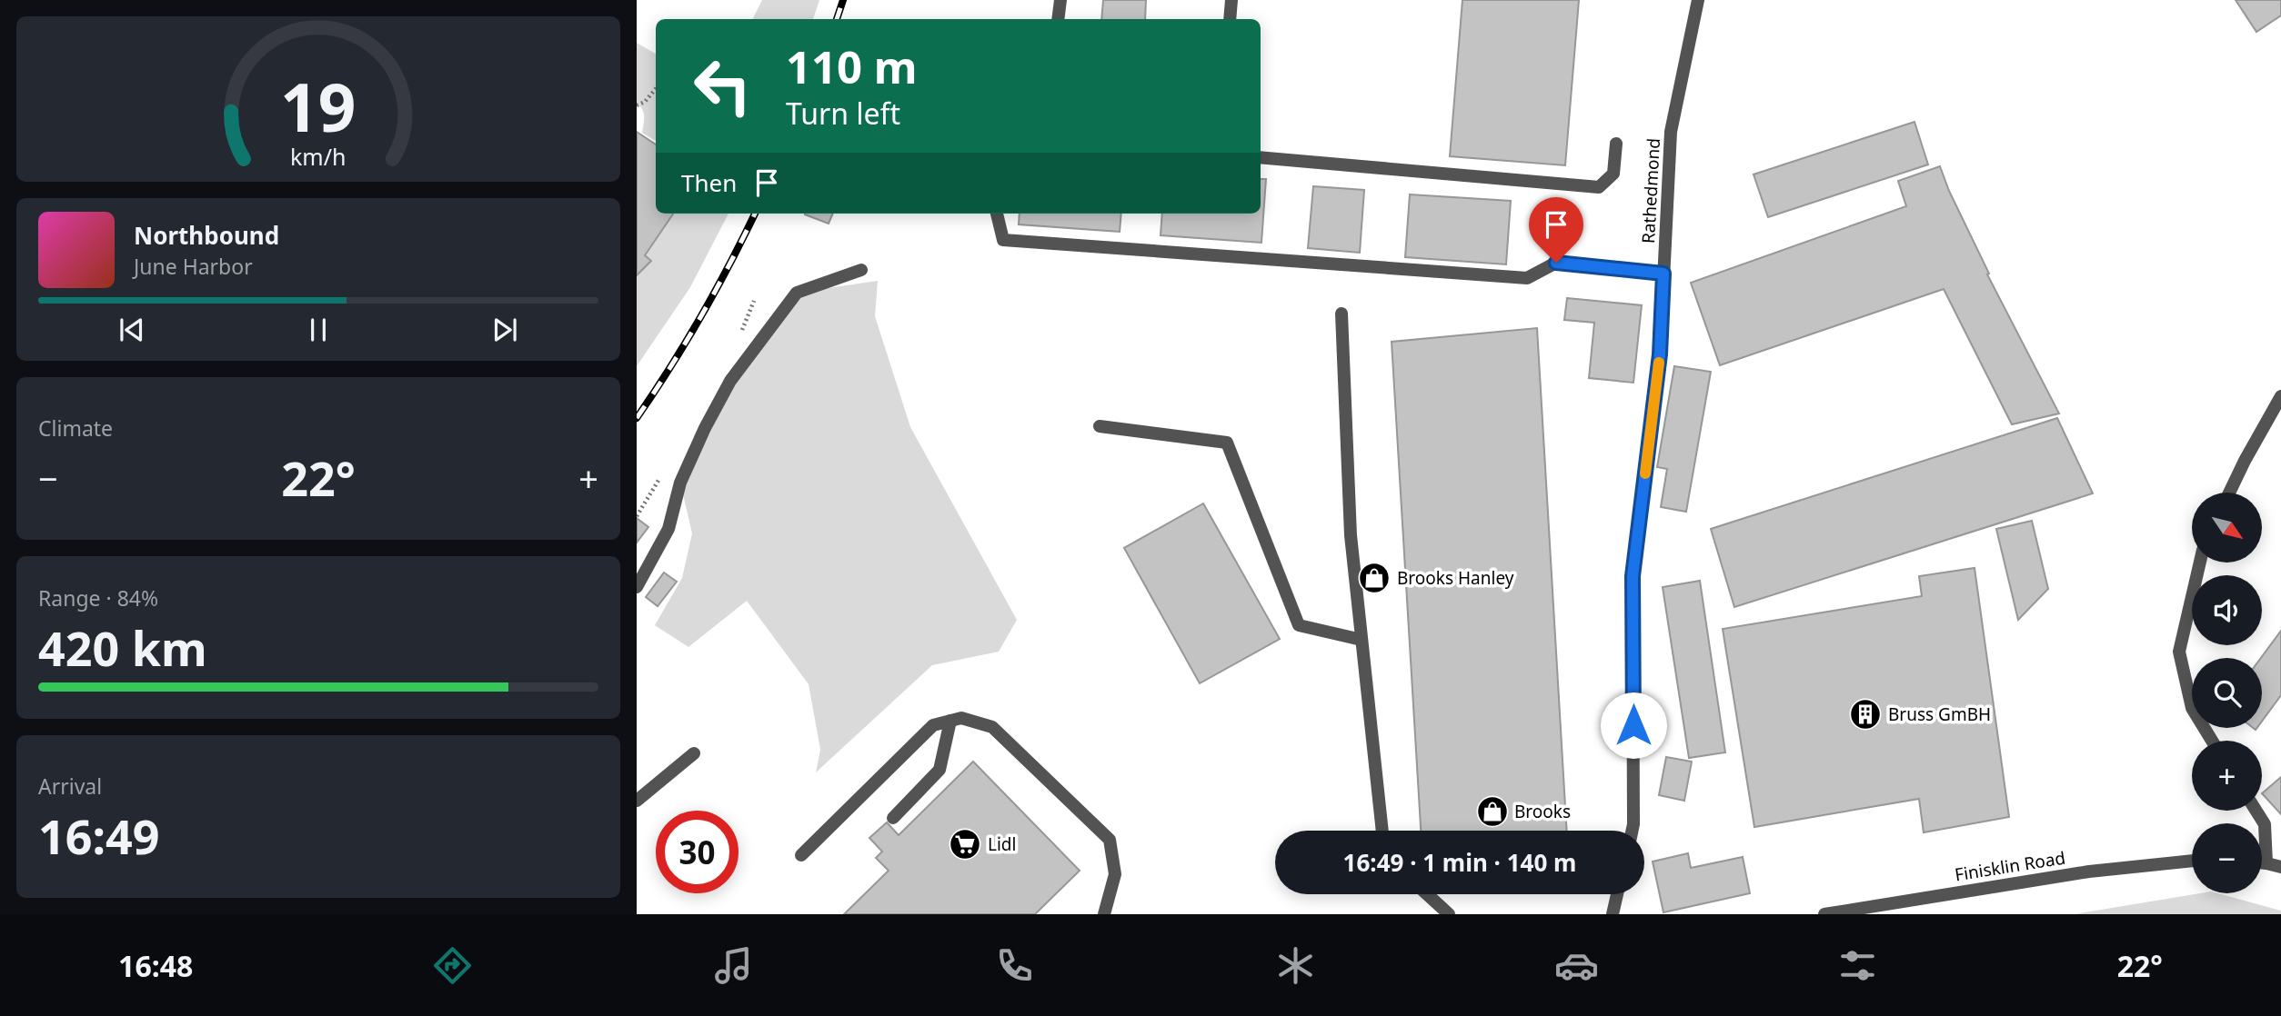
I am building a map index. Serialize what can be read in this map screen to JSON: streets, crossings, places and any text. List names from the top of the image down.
{
  "streets": {
    "street": ["Rathedmond", "Finisklin Road"]
  },
  "places": {
    "shop": ["Brooks Hanley", "Brooks"],
    "building": ["Bruss GmBH"],
    "supermarket": ["Lidl"]
  },
  "north": "bottom right",
  "page": {
    "turn": ["110 m", "Turn left"],
    "then": "Then",
    "song": ["Northbound", "June Harbor"],
    "tile": [
      "Climate",
      ["Range · 84%", "420 km"],
      ["Arrival", "16:49"]
    ],
    "heat": ["−", "22°", "+"],
    "map_buttons": ["+", "−"],
    "limit": "30",
    "trip": "16:49 · 1 min · 140 m",
    "tabs": ["16:48", "22°"],
    "gauge": ["19", "km/h"]
  }
}
